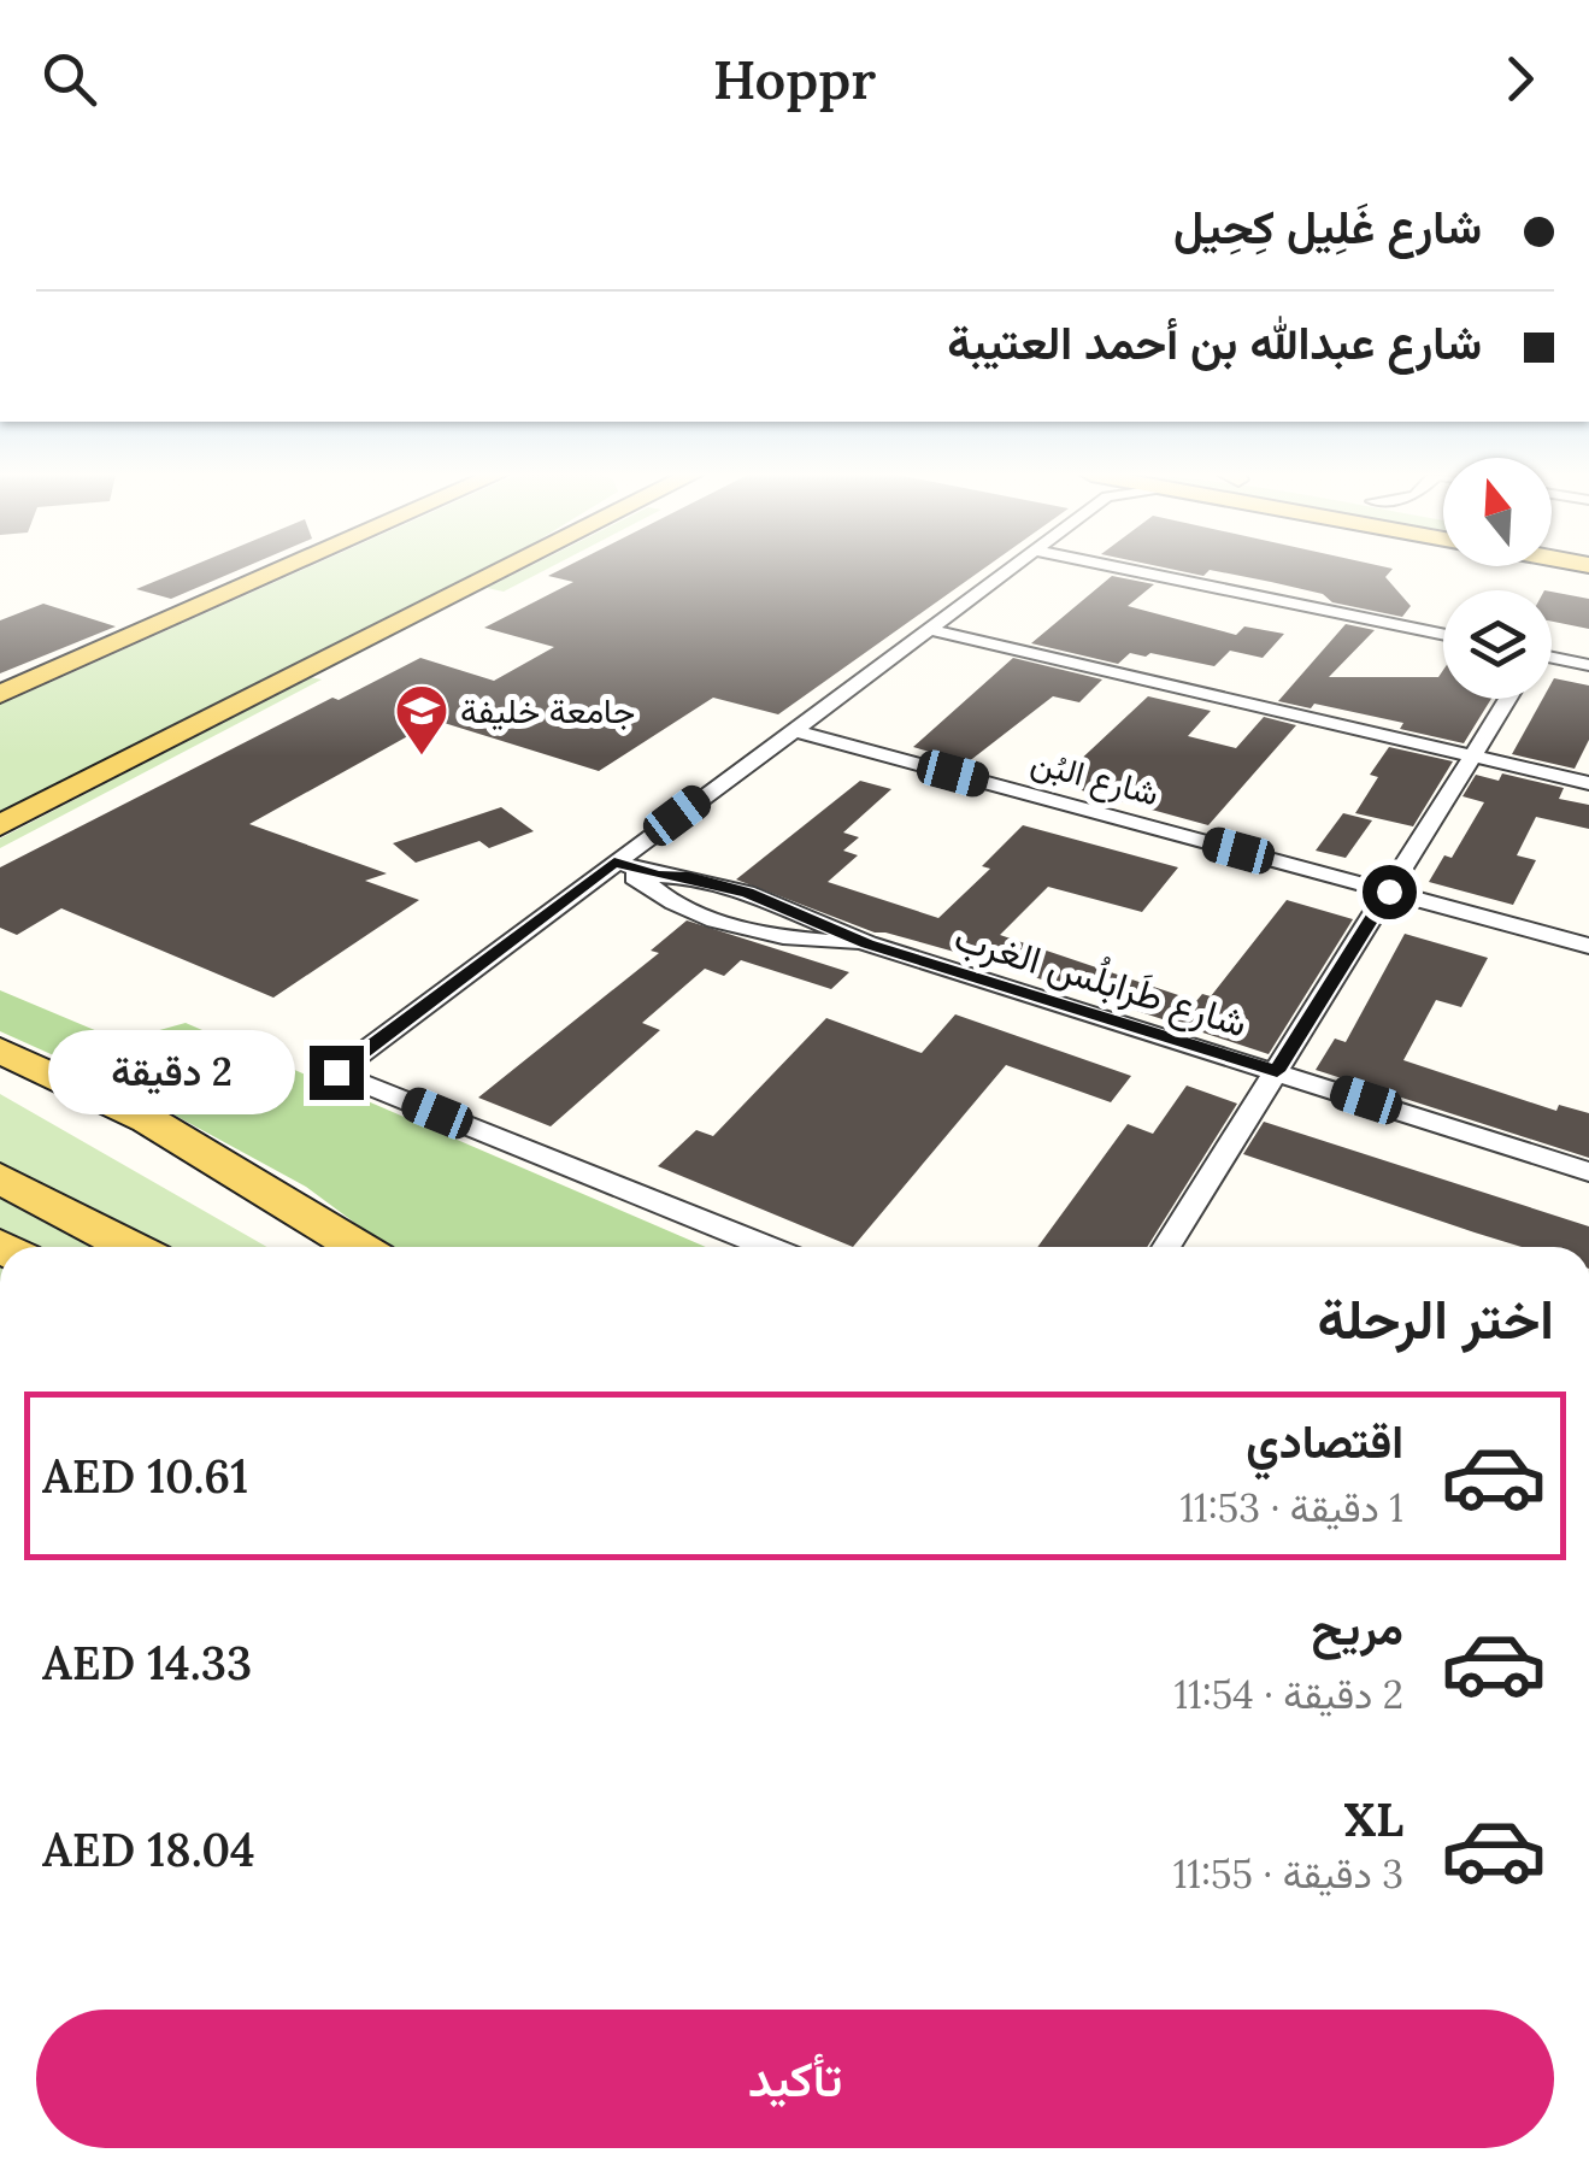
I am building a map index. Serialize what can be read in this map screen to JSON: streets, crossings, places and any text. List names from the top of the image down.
{
  "streets": {
    "street": ["شارع البُن", "شارع طَرابلُس الغرب"]
  },
  "places": {
    "school or university": ["جامعة خليفة"]
  },
  "north": "top",
  "page": {
    "header": "Hoppr",
    "banner": ["شارع غَلِيل كِحِيل", "شارع عبدالله بن أحمد العتيبة"],
    "bubble": "2 دقيقة",
    "heading": "اختر الرحلة",
    "list": [
      {
        "name": "اقتصادي",
        "note": "1 دقيقة · 11:53",
        "value": "AED 10.61"
      },
      {
        "name": "مريح",
        "note": "2 دقيقة · 11:54",
        "value": "AED 14.33"
      },
      {
        "name": "XL",
        "note": "3 دقيقة · 11:55",
        "value": "AED 18.04"
      }
    ],
    "buttons": "تأكيد"
  }
}
